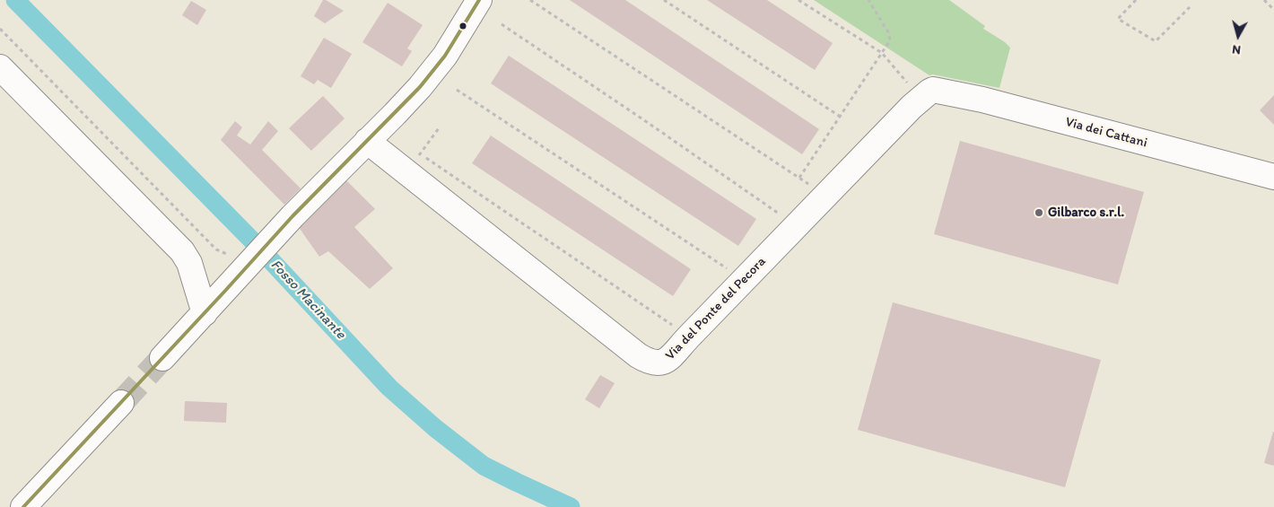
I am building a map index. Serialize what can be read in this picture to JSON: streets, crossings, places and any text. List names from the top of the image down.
{
  "streets": {
    "street": ["Via dei Cattani", "Via del Ponte del Pecora"]
  },
  "crossings": [
    ["Via dei Cattani", "Via del Ponte del Pecora"]
  ],
  "water": ["Fosso Macinante"],
  "places": ["Gilbarco s.r.l."],
  "north": "bottom"
}
